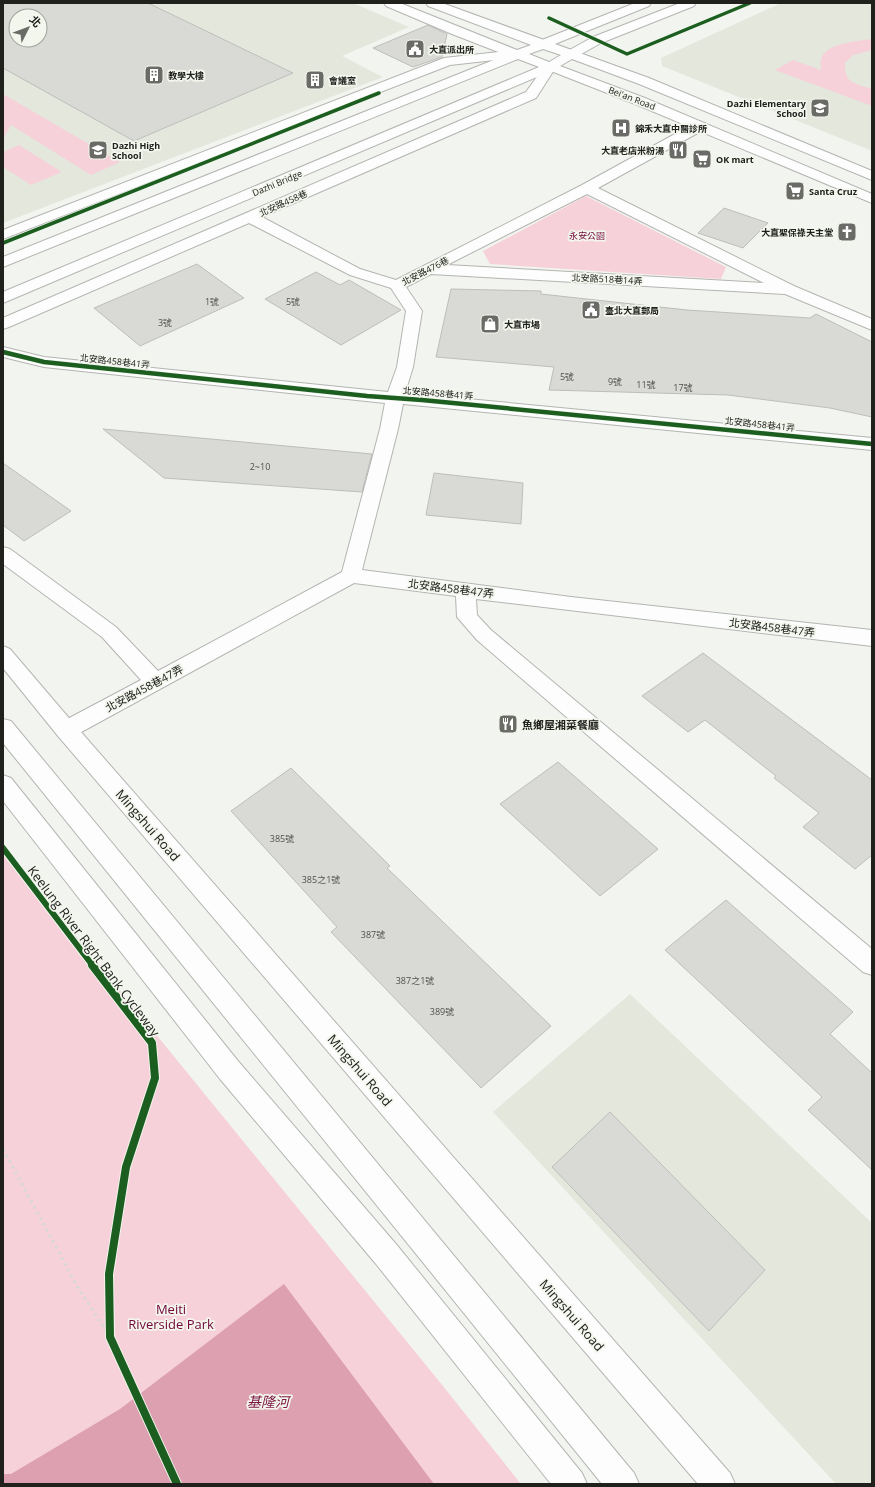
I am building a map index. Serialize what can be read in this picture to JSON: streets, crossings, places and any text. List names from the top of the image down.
{
  "streets": {
    "street": [
      "Bei'an Road",
      "Dazhi Bridge",
      "北安路458巷",
      "北安路476巷",
      "北安路518巷14弄",
      "北安路458巷41弄",
      "北安路458巷47弄",
      "Mingshui Road"
    ],
    "cycle path": ["Keelung River Right Bank Cycleway"]
  },
  "crossings": [
    ["Bei'an Road", "Dazhi Bridge"],
    ["Bei'an Road", "北安路458巷"],
    ["Bei'an Road", "北安路476巷"],
    ["Dazhi Bridge", "北安路458巷"],
    ["北安路476巷", "北安路518巷14弄"],
    ["北安路476巷", "北安路458巷41弄"],
    ["北安路476巷", "北安路458巷47弄"],
    ["北安路458巷47弄", "Mingshui Road"]
  ],
  "water": ["基隆河"],
  "parks": ["永安公園", "Meiti Riverside Park"],
  "places": {
    "public building": ["大直派出所", "臺北大直郵局"],
    "building": ["教學大樓", "會議室"],
    "school or university": ["Dazhi Elementary School", "Dazhi High School"],
    "hospital": ["錦禾大直中醫診所"],
    "restaurant": ["大直老店米粉湯", "魚鄉屋湘菜餐廳"],
    "supermarket": ["OK mart", "Santa Cruz"],
    "church": ["大直聖保祿天主堂"],
    "shop": ["大直市場"]
  },
  "house_numbers": [
    "1號",
    "5號",
    "3號",
    "5號",
    "9號",
    "11號",
    "17號",
    "2~10",
    "385號",
    "385之1號",
    "387號",
    "387之1號",
    "389號"
  ],
  "north": "top right"
}
